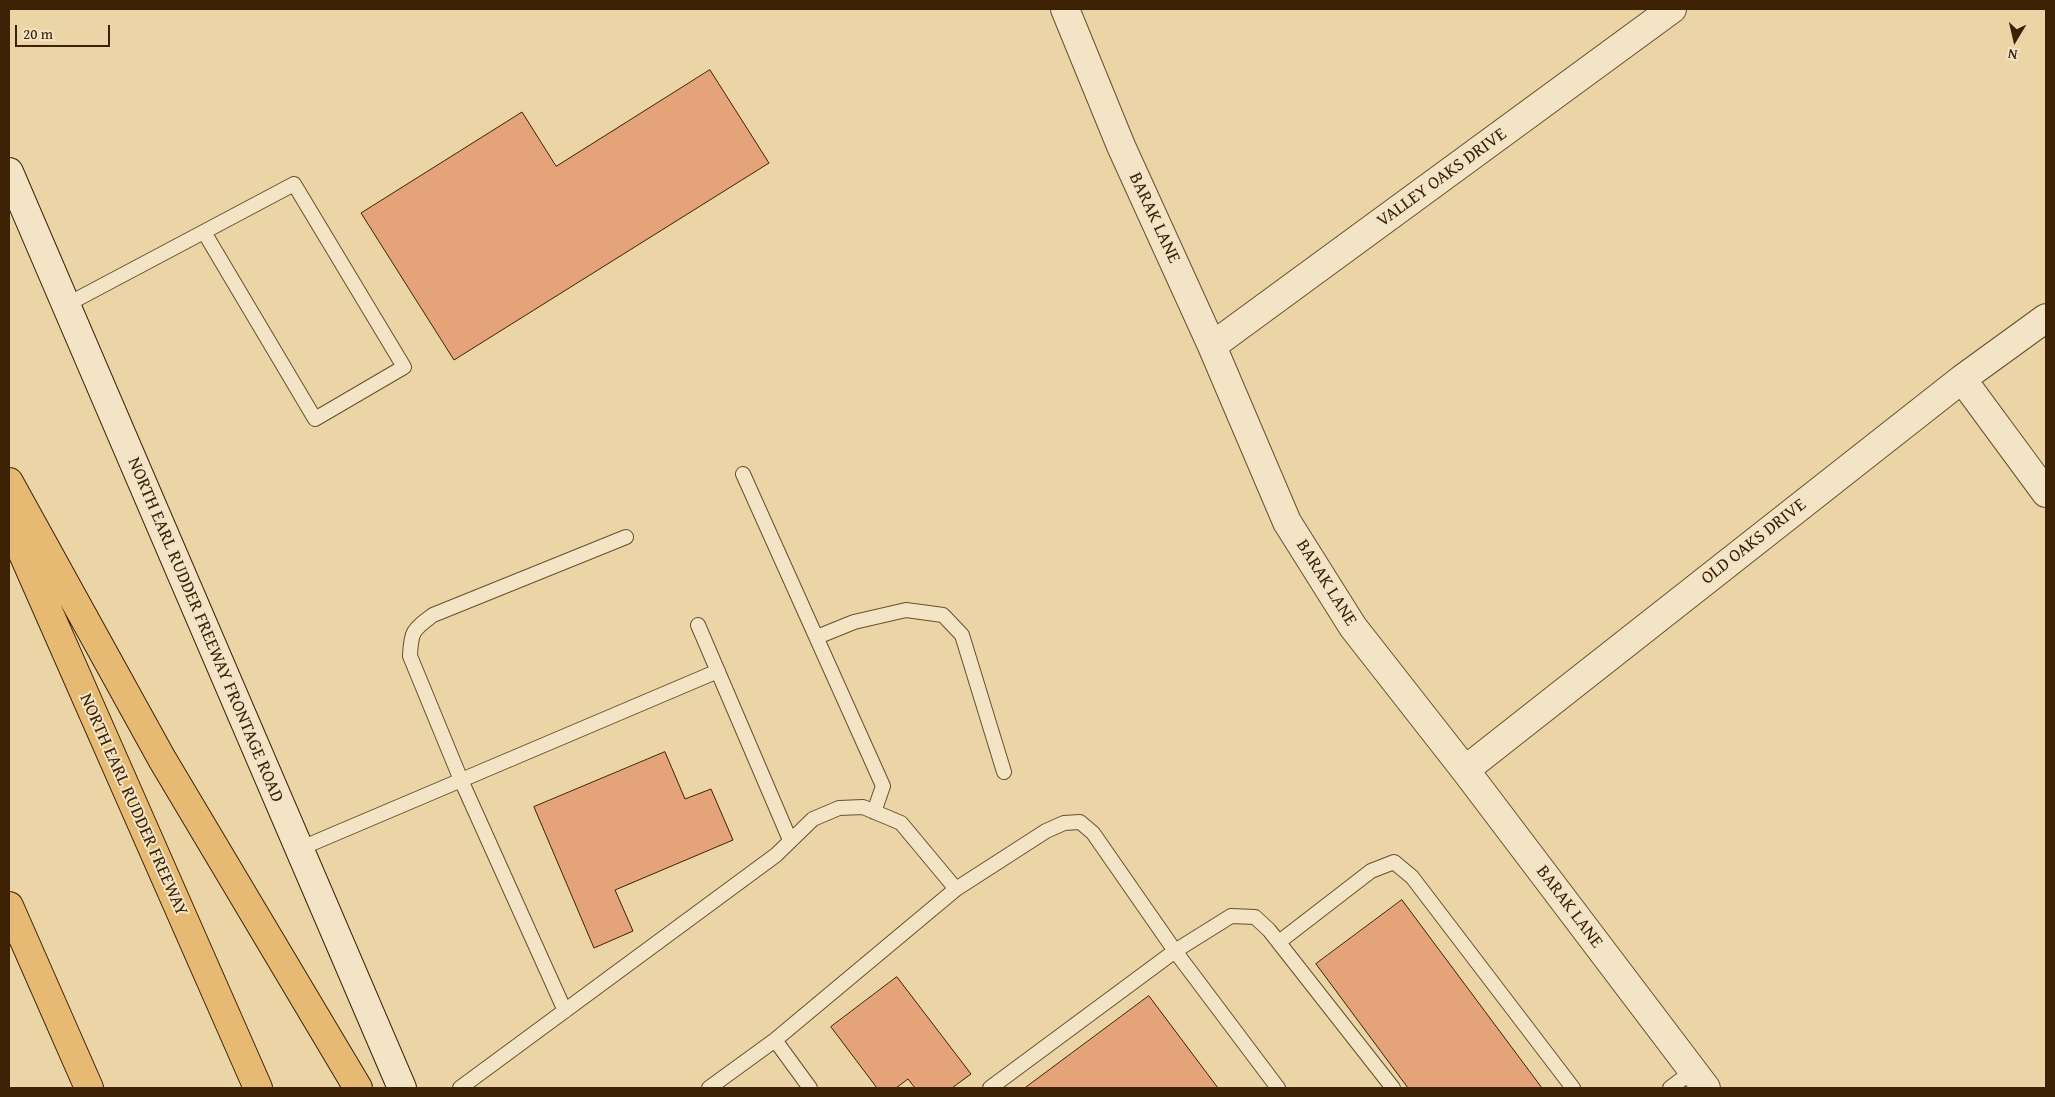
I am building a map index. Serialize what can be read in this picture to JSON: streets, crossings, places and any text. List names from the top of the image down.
{
  "streets": {
    "highway": ["NORTH EARL RUDDER FREEWAY"],
    "street": [
      "VALLEY OAKS DRIVE",
      "BARAK LANE",
      "OLD OAKS DRIVE",
      "NORTH EARL RUDDER FREEWAY FRONTAGE ROAD"
    ]
  },
  "crossings": [
    ["VALLEY OAKS DRIVE", "BARAK LANE"],
    ["BARAK LANE", "OLD OAKS DRIVE"]
  ],
  "scale_bar": "20 m",
  "north": "bottom"
}
